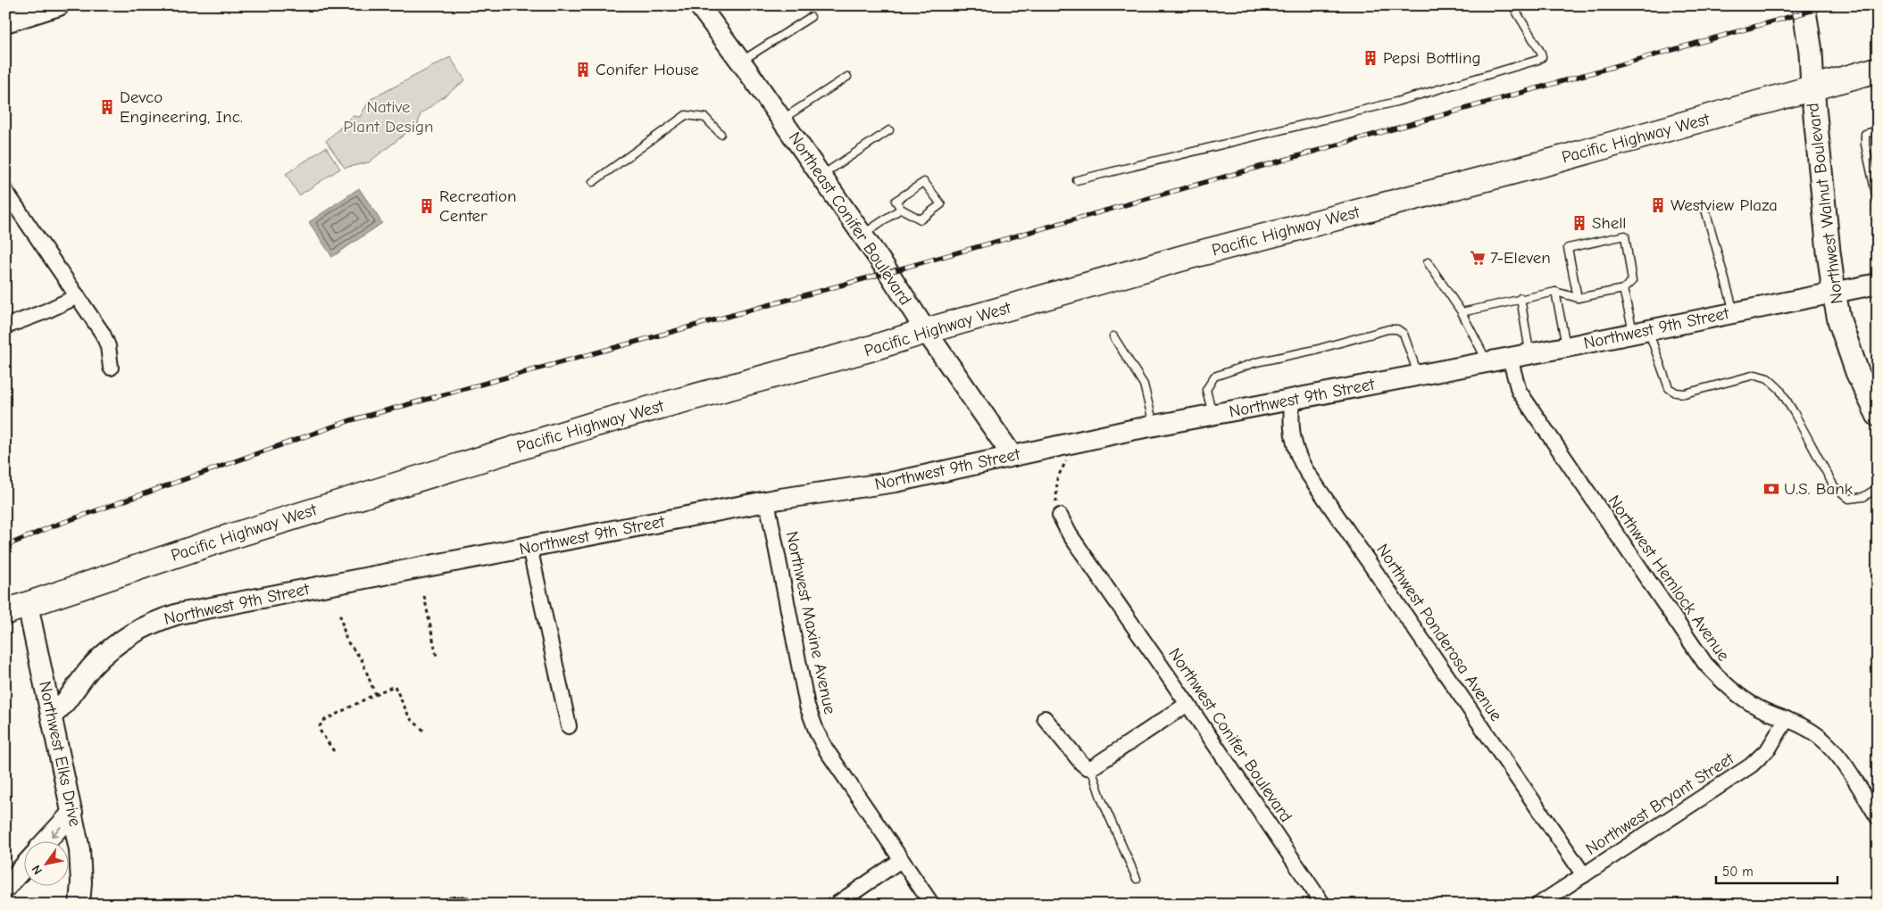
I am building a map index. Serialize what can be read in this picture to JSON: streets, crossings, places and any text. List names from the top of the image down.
{
  "streets": {
    "highway": ["Pacific Highway West"],
    "main road": ["Northwest Walnut Boulevard"],
    "street": [
      "Northeast Conifer Boulevard",
      "Northwest 9th Street",
      "Northwest Hemlock Avenue",
      "Northwest Maxine Avenue",
      "Northwest Ponderosa Avenue",
      "Northwest Conifer Boulevard",
      "Northwest Elks Drive",
      "Northwest Bryant Street"
    ]
  },
  "crossings": [
    ["Pacific Highway West", "Northwest Walnut Boulevard"],
    ["Pacific Highway West", "Northeast Conifer Boulevard"],
    ["Pacific Highway West", "Northwest Elks Drive"],
    ["Northwest Walnut Boulevard", "Northwest 9th Street"],
    ["Northeast Conifer Boulevard", "Northwest 9th Street"],
    ["Northwest 9th Street", "Northwest Hemlock Avenue"],
    ["Northwest 9th Street", "Northwest Maxine Avenue"],
    ["Northwest 9th Street", "Northwest Ponderosa Avenue"],
    ["Northwest 9th Street", "Northwest Elks Drive"],
    ["Northwest Hemlock Avenue", "Northwest Bryant Street"],
    ["Northwest Ponderosa Avenue", "Northwest Bryant Street"]
  ],
  "parks": ["Native Plant Design"],
  "places": {
    "building": [
      "Pepsi Bottling",
      "Conifer House",
      "Devco Engineering, Inc.",
      "Westview Plaza",
      "Recreation Center",
      "Shell"
    ],
    "supermarket": ["7-Eleven"],
    "bank": ["U.S. Bank"]
  },
  "scale_bar": "50 m",
  "north": "bottom left"
}
